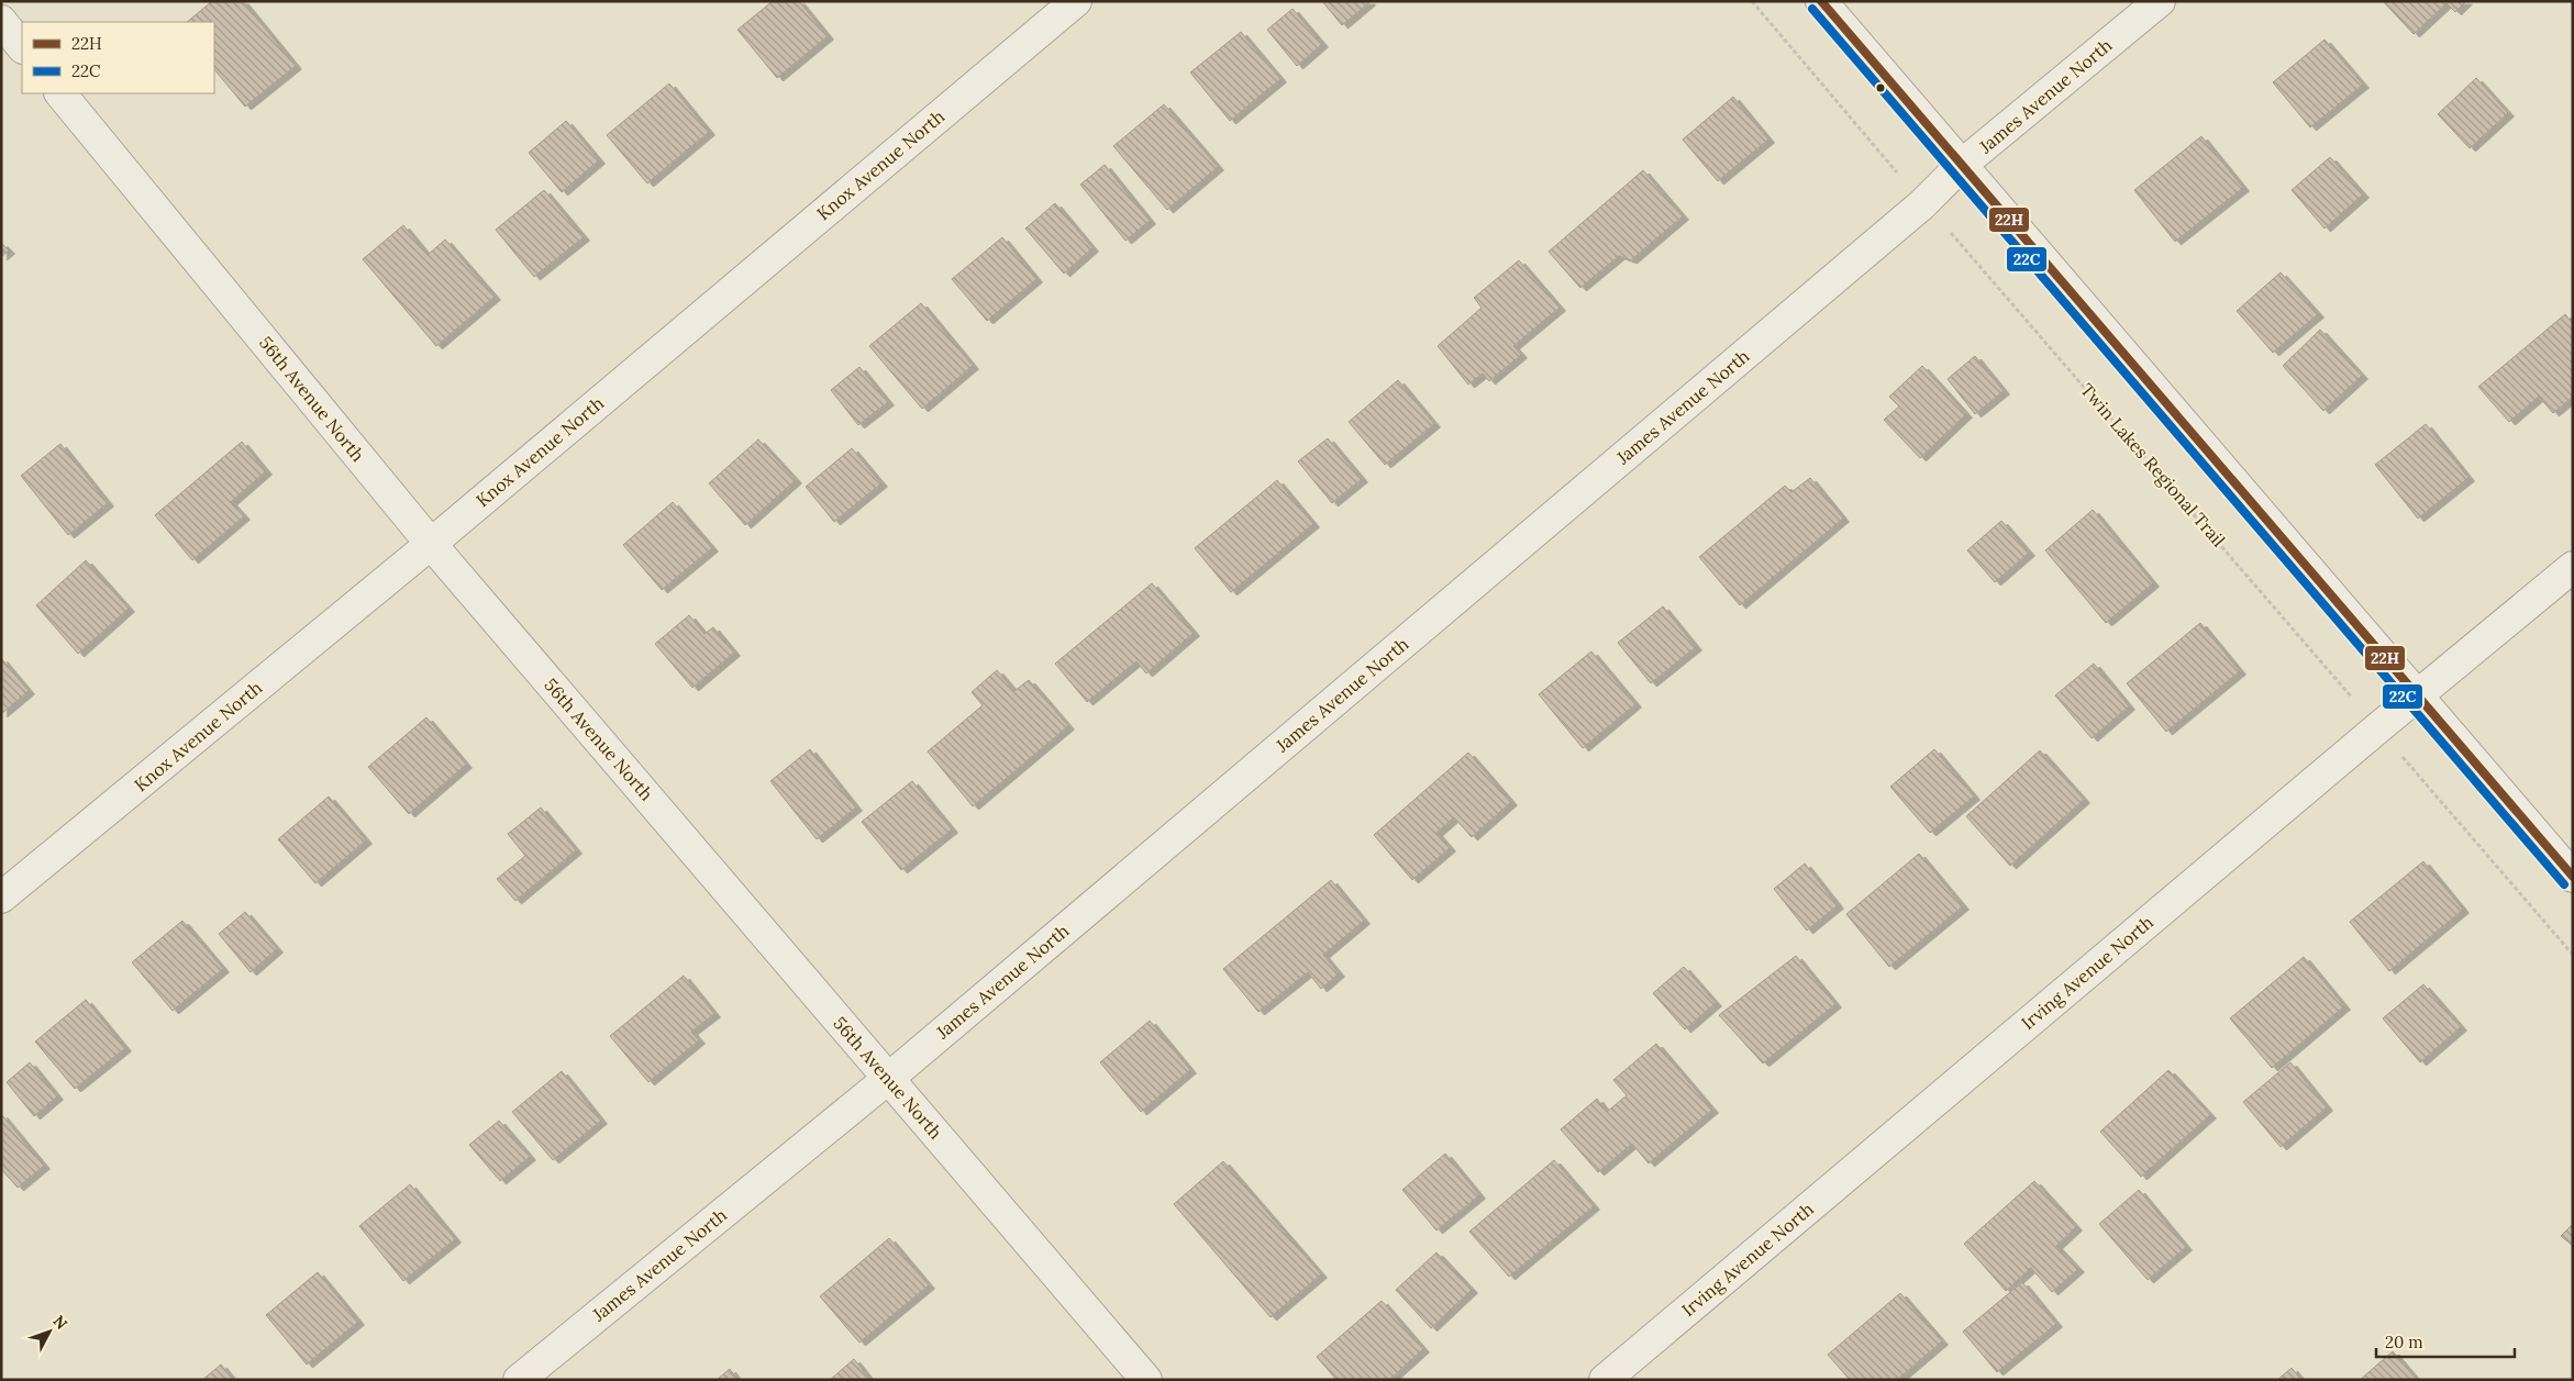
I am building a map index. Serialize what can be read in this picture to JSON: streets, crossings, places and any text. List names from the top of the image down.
{
  "streets": {
    "street": [
      "James Avenue North",
      "Knox Avenue North",
      "56th Avenue North",
      "Irving Avenue North"
    ],
    "path": ["Twin Lakes Regional Trail"]
  },
  "crossings": [
    ["James Avenue North", "56th Avenue North"],
    ["Knox Avenue North", "56th Avenue North"]
  ],
  "lines": ["transit line 22H", "transit line 22C"],
  "legend": ["22H", "22C"],
  "scale_bar": "20 m",
  "north": "top right"
}
